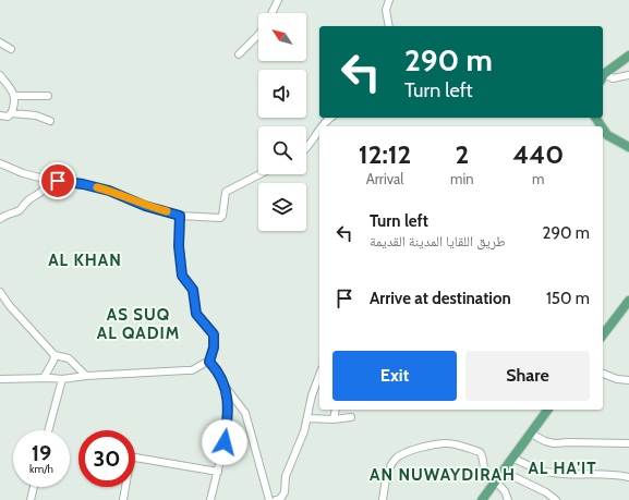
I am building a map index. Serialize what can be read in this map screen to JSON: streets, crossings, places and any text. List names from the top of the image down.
{
  "districts": [
    "AL KHAN",
    "AS SUQ AL QADIM",
    "AL HA'IT",
    "AN NUWAYDIRAH"
  ],
  "north": "top left",
  "page": {
    "turn": ["290 m", "Turn left"],
    "eta": [
      "12:12",
      "Arrival",
      "2",
      "min",
      "440",
      "m"
    ],
    "list": [
      {
        "name": "Turn left",
        "note": "طريق اللقايا المدينة القديمة",
        "value": "290 m"
      },
      {
        "name": "Arrive at destination",
        "value": "150 m"
      }
    ],
    "buttons": ["Exit", "Share"],
    "speed": "19 km/h",
    "limit": "30"
  }
}
